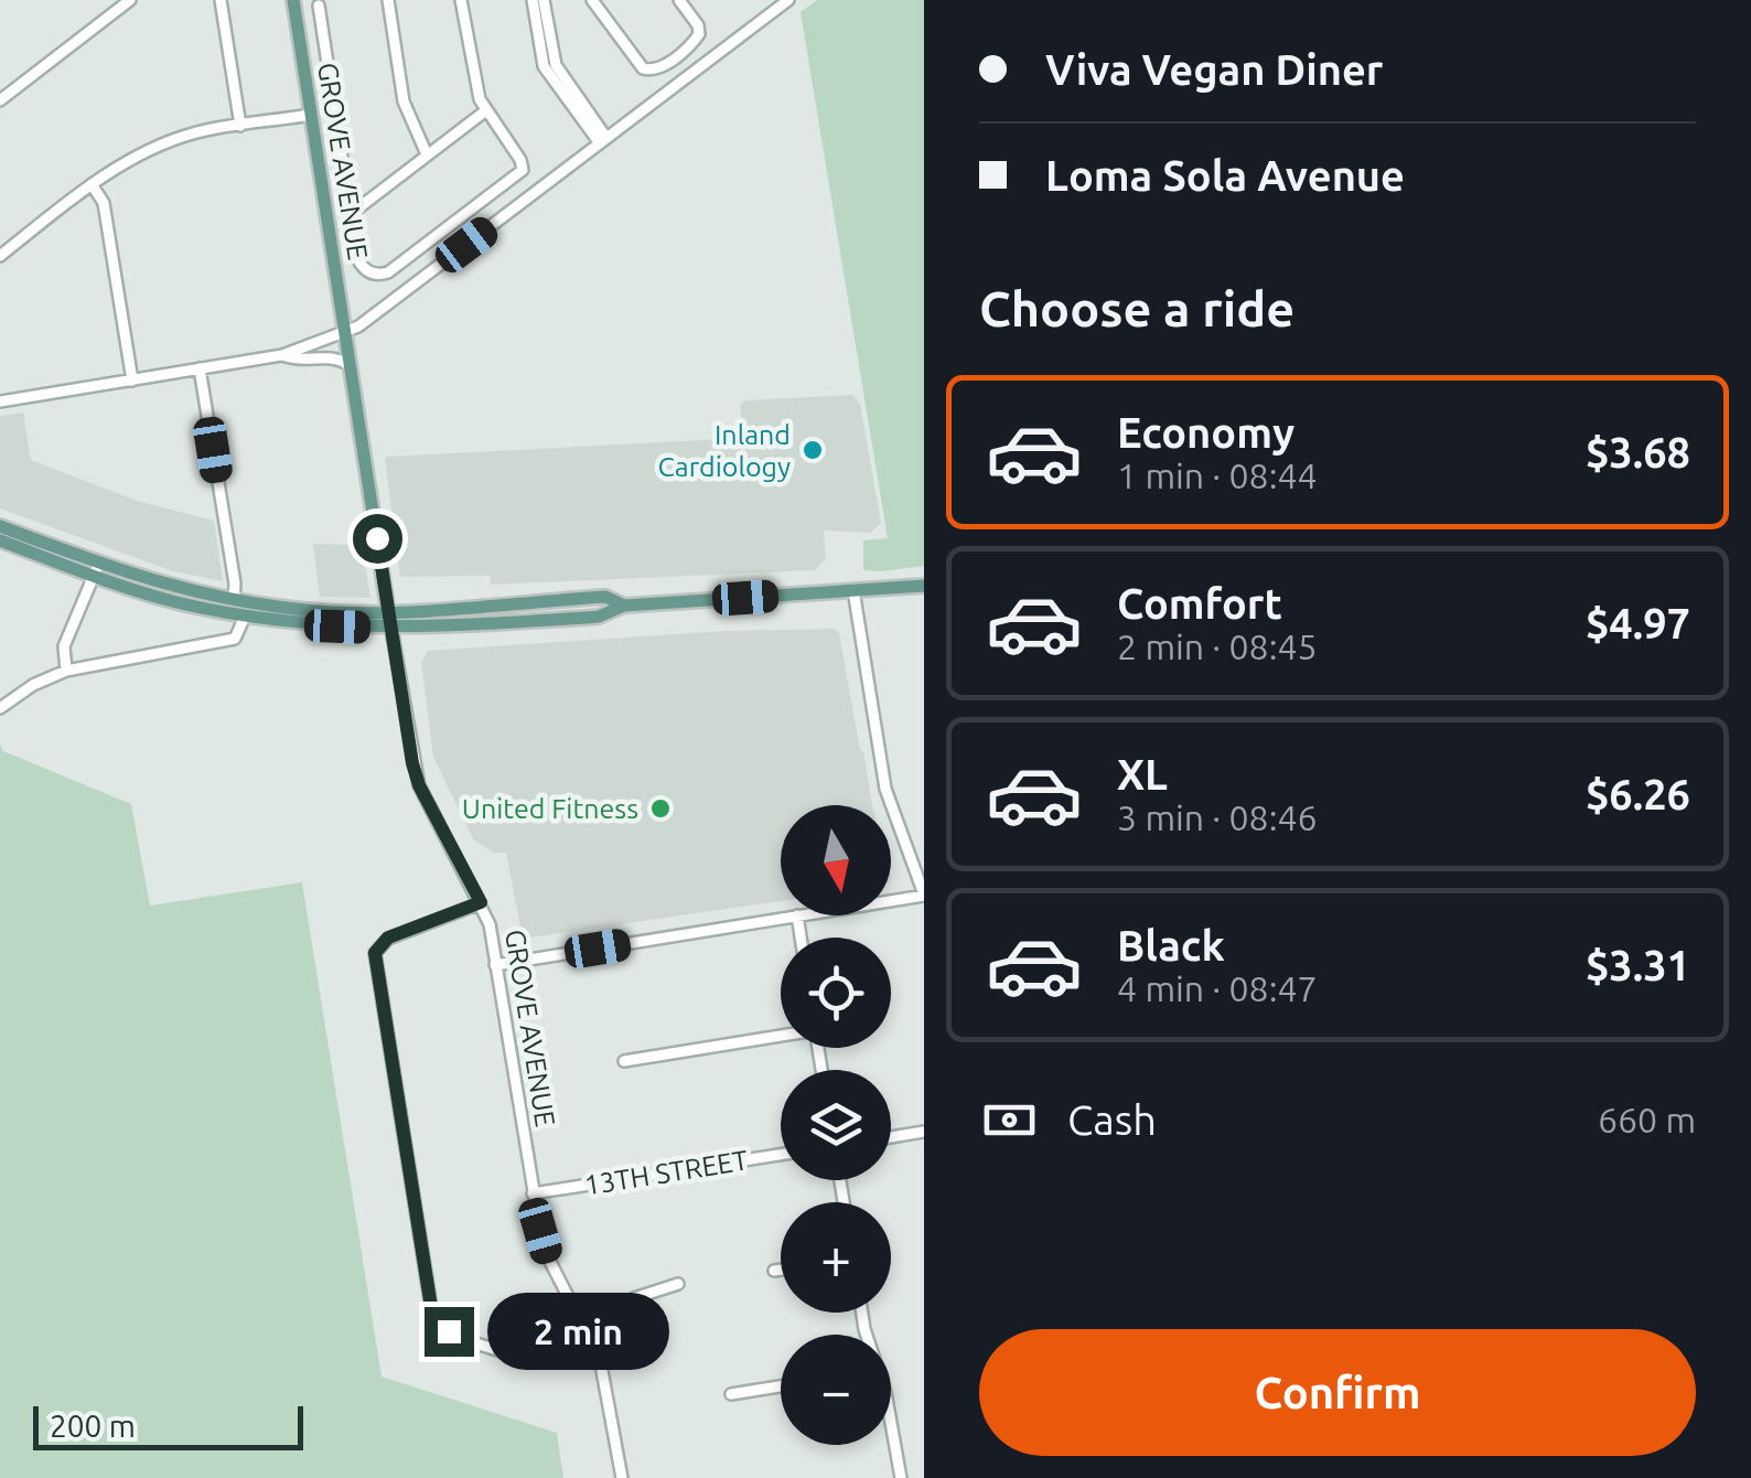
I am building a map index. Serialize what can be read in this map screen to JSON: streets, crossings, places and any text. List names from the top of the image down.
{
  "streets": {
    "main road": ["GROVE AVENUE"],
    "street": ["13TH STREET"]
  },
  "crossings": [
    ["GROVE AVENUE", "13TH STREET"]
  ],
  "places": ["Inland Cardiology", "United Fitness"],
  "scale_bar": "200 m",
  "north": "bottom",
  "page": {
    "banner": ["Viva Vegan Diner", "Loma Sola Avenue"],
    "heading": "Choose a ride",
    "list": [
      {
        "name": "Economy",
        "note": "1 min · 08:44",
        "value": "$3.68"
      },
      {
        "name": "Comfort",
        "note": "2 min · 08:45",
        "value": "$4.97"
      },
      {
        "name": "XL",
        "note": "3 min · 08:46",
        "value": "$6.26"
      },
      {
        "name": "Black",
        "note": "4 min · 08:47",
        "value": "$3.31"
      }
    ],
    "map_buttons": ["+", "−"],
    "pay": ["Cash", "660 m"],
    "bubble": "2 min",
    "buttons": "Confirm",
    "scale": "200 m"
  }
}
